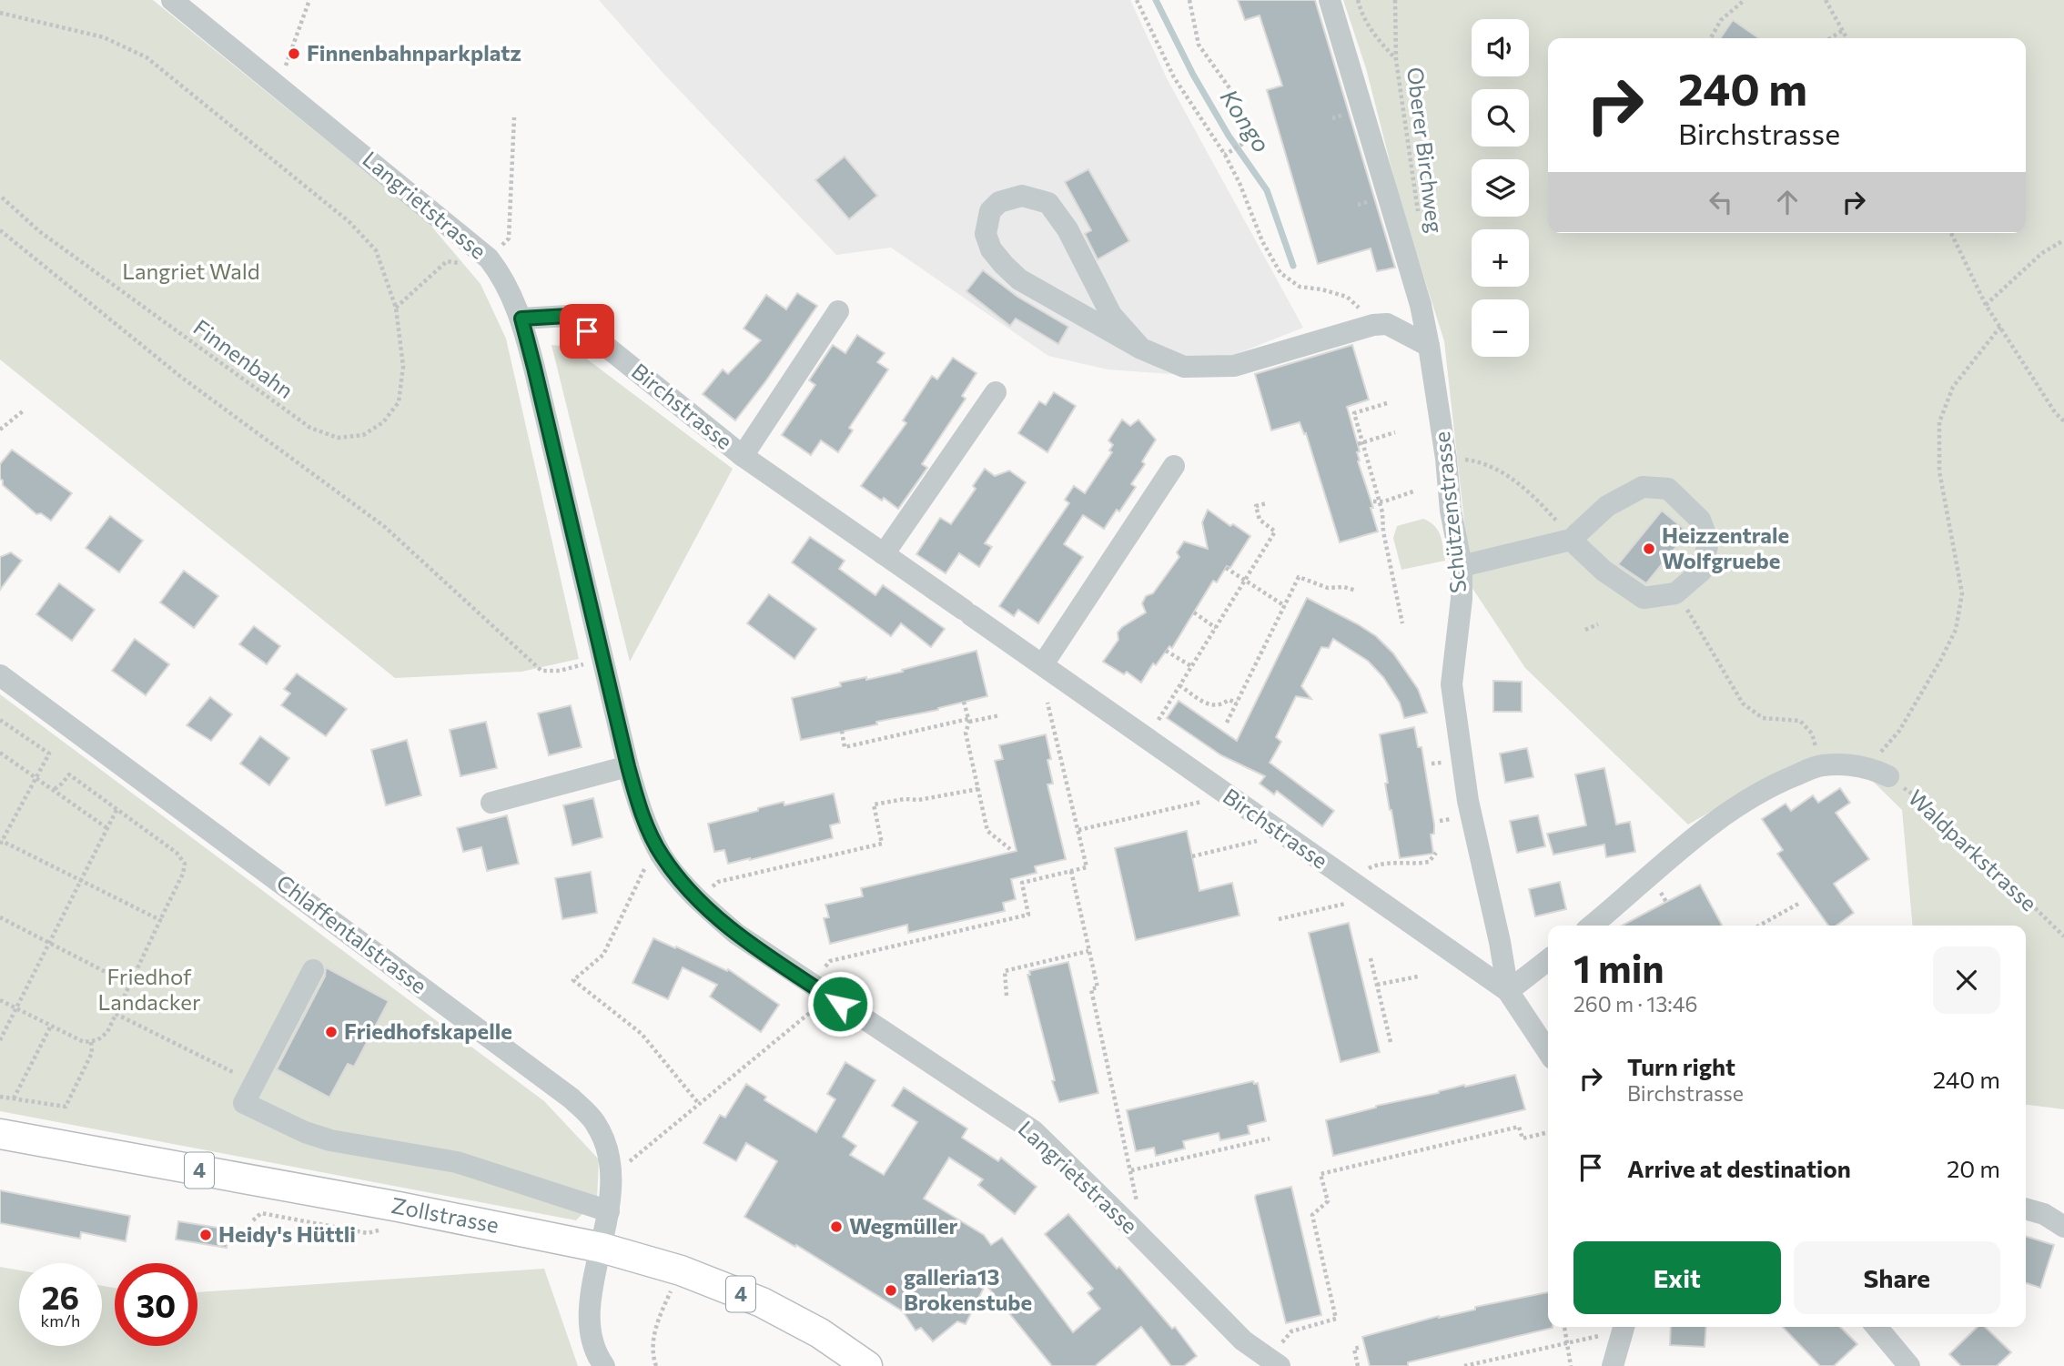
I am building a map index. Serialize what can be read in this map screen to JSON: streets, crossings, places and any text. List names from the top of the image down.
{
  "streets": {
    "main road": ["4", "Zollstrasse"],
    "street": [
      "Langrietstrasse",
      "Birchstrasse",
      "Schützenstrasse",
      "Chlaffentalstrasse"
    ],
    "path": ["Oberer Birchweg", "Finnenbahn", "Waldparkstrasse"]
  },
  "crossings": [
    ["Langrietstrasse", "Birchstrasse"],
    ["Birchstrasse", "Schützenstrasse"],
    ["Chlaffentalstrasse", "Zollstrasse"]
  ],
  "water": ["Kongo"],
  "parks": ["Langriet Wald", "Friedhof Landacker"],
  "places": [
    "Finnenbahnparkplatz",
    "Heizzentrale Wolfgruebe",
    "Friedhofskapelle",
    "Wegmüller",
    "Heidy's Hüttli",
    "galleria13 Brokenstube"
  ],
  "page": {
    "map_buttons": ["+", "−"],
    "turn": ["240 m", "Birchstrasse"],
    "heading": ["1 min", "260 m · 13:46"],
    "list": [
      {
        "name": "Turn right",
        "note": "Birchstrasse",
        "value": "240 m"
      },
      {
        "name": "Arrive at destination",
        "value": "20 m"
      }
    ],
    "buttons": ["Exit", "Share"],
    "speed": "26 km/h",
    "limit": "30"
  }
}
